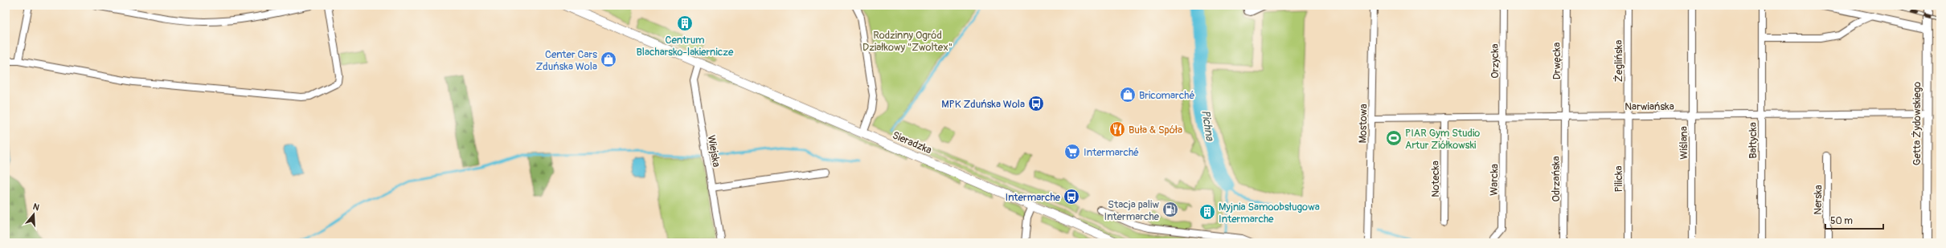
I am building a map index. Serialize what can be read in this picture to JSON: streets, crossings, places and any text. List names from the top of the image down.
{
  "streets": {
    "main road": ["Sieradzka"],
    "street": [
      "Orzycka",
      "Drwęcka",
      "Żeglińska",
      "Narwiańska",
      "Mostowa",
      "Getta Żydowskiego",
      "Bałtycka",
      "Wiślana",
      "Wiejska",
      "Notecka",
      "Odrzańska",
      "Pilicka",
      "Warcka",
      "Nerska"
    ]
  },
  "crossings": [
    ["Orzycka", "Narwiańska"],
    ["Orzycka", "Warcka"],
    ["Drwęcka", "Narwiańska"],
    ["Drwęcka", "Odrzańska"],
    ["Żeglińska", "Narwiańska"],
    ["Żeglińska", "Pilicka"],
    ["Narwiańska", "Mostowa"],
    ["Narwiańska", "Getta Żydowskiego"],
    ["Narwiańska", "Bałtycka"],
    ["Narwiańska", "Wiślana"],
    ["Narwiańska", "Notecka"],
    ["Narwiańska", "Odrzańska"],
    ["Narwiańska", "Pilicka"],
    ["Narwiańska", "Warcka"],
    ["Sieradzka", "Wiejska"]
  ],
  "water": ["Pichna"],
  "parks": ["Rodzinny Ogród Działkowy \"Zwoltex\""],
  "places": {
    "building": ["Centrum Blacharsko-lakiernicze", "Myjnia Samoobsługowa Intermarche"],
    "shop": ["Center Cars Zduńska Wola", "Bricomarché"],
    "bus stop": ["MPK Zduńska Wola", "Intermarche"],
    "restaurant": ["Buła & Spóła"],
    "sports": ["PIAR Gym Studio Artur Ziółkowski"],
    "supermarket": ["Intermarché"],
    "fuel station": ["Stacja paliw Intermarche"]
  },
  "scale_bar": "50 m",
  "north": "top"
}
